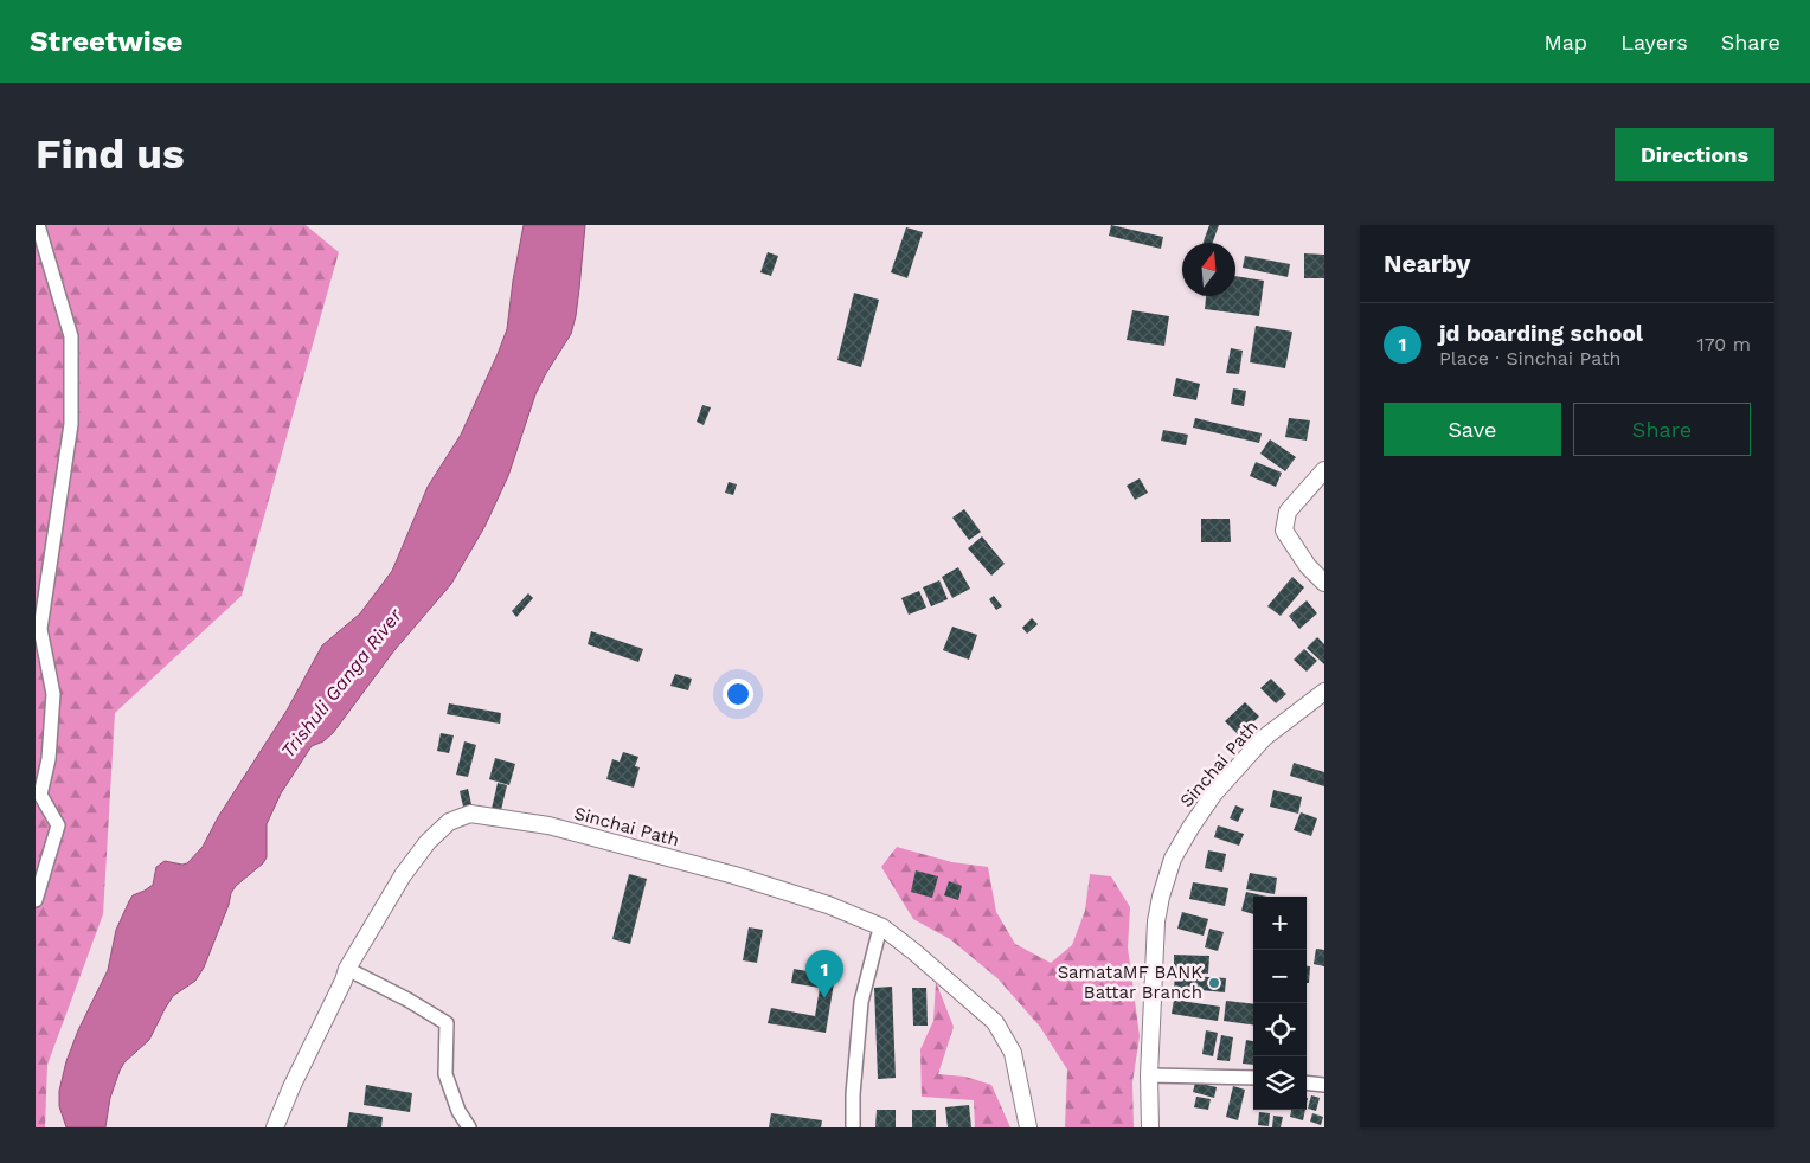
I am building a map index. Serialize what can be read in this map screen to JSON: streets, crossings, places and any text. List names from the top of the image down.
{
  "streets": {
    "street": ["Sinchai Path"]
  },
  "water": ["Trishuli Ganga River"],
  "places": ["SamataMF BANK Battar Branch"],
  "north": "top",
  "page": {
    "header": "Streetwise",
    "nav": ["Map", "Layers", "Share"],
    "buttons": [
      "Directions",
      ["Save", "Share"]
    ],
    "title": "Find us",
    "heading": "Nearby",
    "list": [
      {
        "mark": "1",
        "name": "jd boarding school",
        "note": "Place · Sinchai Path",
        "value": "170 m"
      }
    ],
    "map_buttons": ["+", "−"],
    "pins": "1"
  }
}
